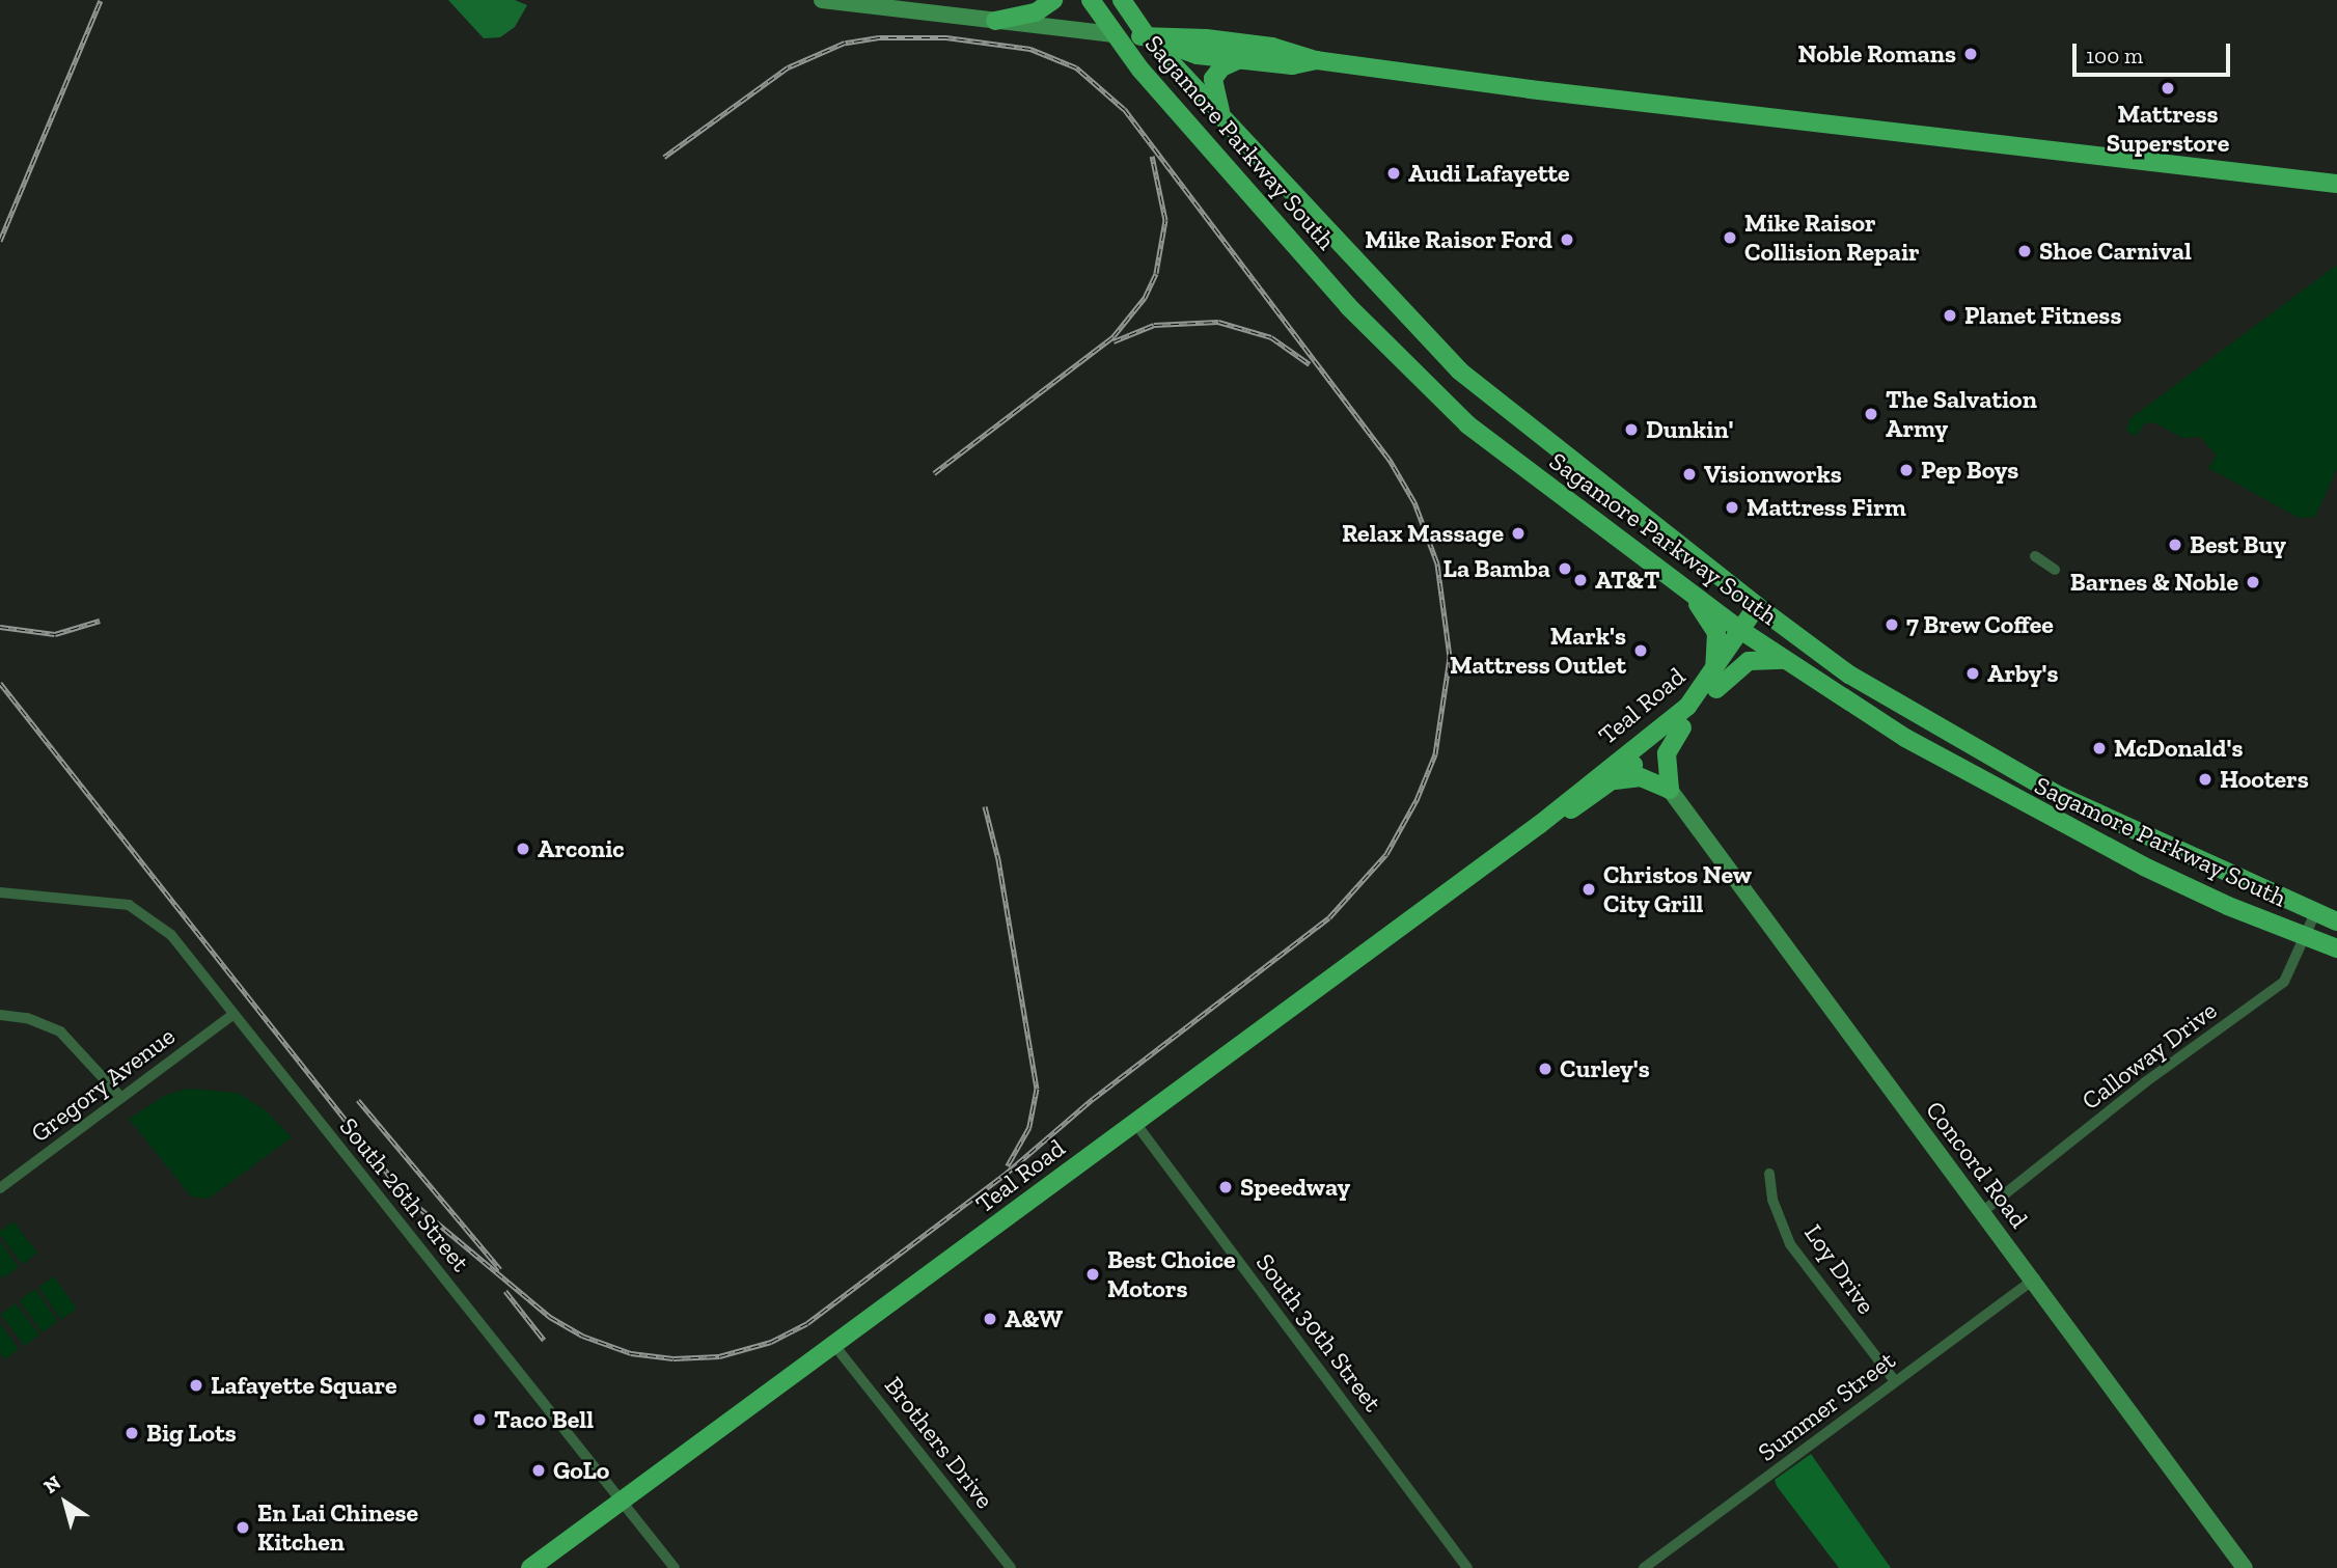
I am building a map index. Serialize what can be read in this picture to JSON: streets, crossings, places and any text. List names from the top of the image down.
{
  "streets": {
    "main road": ["Sagamore Parkway South", "Teal Road"],
    "street": [
      "Calloway Drive",
      "Gregory Avenue",
      "Concord Road",
      "South 26th Street",
      "Loy Drive",
      "South 30th Street",
      "Summer Street",
      "Brothers Drive"
    ]
  },
  "crossings": [
    ["Sagamore Parkway South", "Teal Road"],
    ["Sagamore Parkway South", "Calloway Drive"],
    ["Teal Road", "South 26th Street"],
    ["Teal Road", "South 30th Street"],
    ["Teal Road", "Brothers Drive"],
    ["Calloway Drive", "Concord Road"],
    ["Gregory Avenue", "South 26th Street"],
    ["Concord Road", "Summer Street"],
    ["Loy Drive", "Summer Street"]
  ],
  "places": [
    "Noble Romans",
    "Mattress Superstore",
    "Audi Lafayette",
    "Mike Raisor Collision Repair",
    "Mike Raisor Ford",
    "Shoe Carnival",
    "Planet Fitness",
    "The Salvation Army",
    "Dunkin'",
    "Pep Boys",
    "Visionworks",
    "Mattress Firm",
    "Relax Massage",
    "Best Buy",
    "La Bamba",
    "AT&T",
    "Barnes & Noble",
    "7 Brew Coffee",
    "Mark's Mattress Outlet",
    "Arby's",
    "McDonald's",
    "Hooters",
    "Arconic",
    "Christos New City Grill",
    "Curley's",
    "Speedway",
    "Best Choice Motors",
    "A&W",
    "Lafayette Square",
    "Taco Bell",
    "Big Lots",
    "GoLo",
    "En Lai Chinese Kitchen"
  ],
  "scale_bar": "100 m",
  "north": "top left"
}
